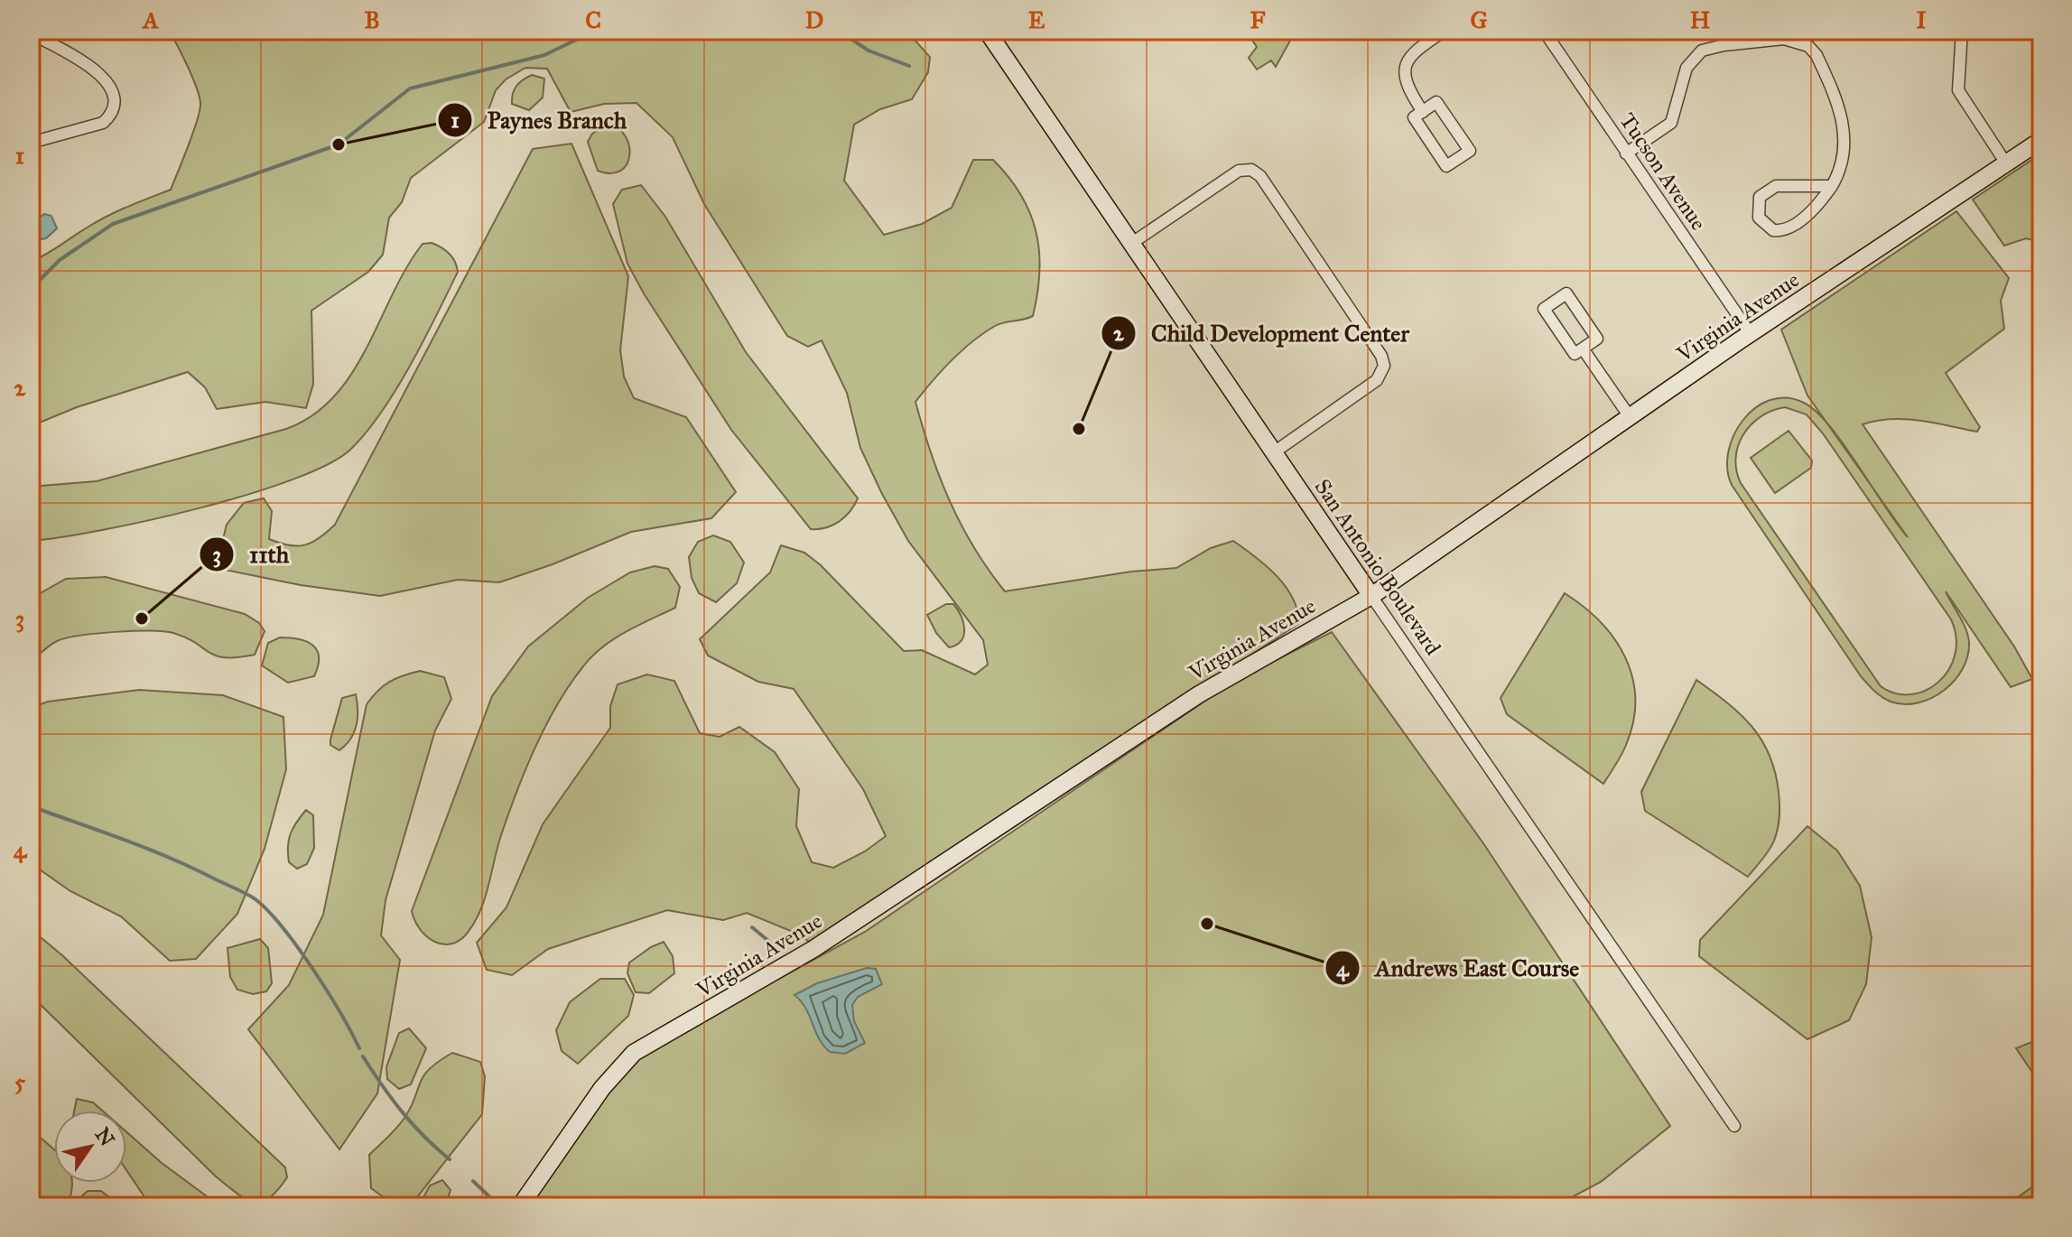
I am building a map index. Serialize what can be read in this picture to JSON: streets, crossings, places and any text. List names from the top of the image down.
{
  "streets": {
    "street": ["Tucson Avenue", "Virginia Avenue", "San Antonio Boulevard"]
  },
  "crossings": [
    ["Tucson Avenue", "Virginia Avenue"],
    ["Virginia Avenue", "San Antonio Boulevard"]
  ],
  "places": [
    "Paynes Branch",
    "Child Development Center",
    "11th",
    "Andrews East Course"
  ],
  "north": "top right",
  "grid": {
    "columns": [
      "A",
      "B",
      "C",
      "D",
      "E",
      "F",
      "G",
      "H",
      "I"
    ],
    "rows": [
      "1",
      "2",
      "3",
      "4",
      "5"
    ]
  }
}
